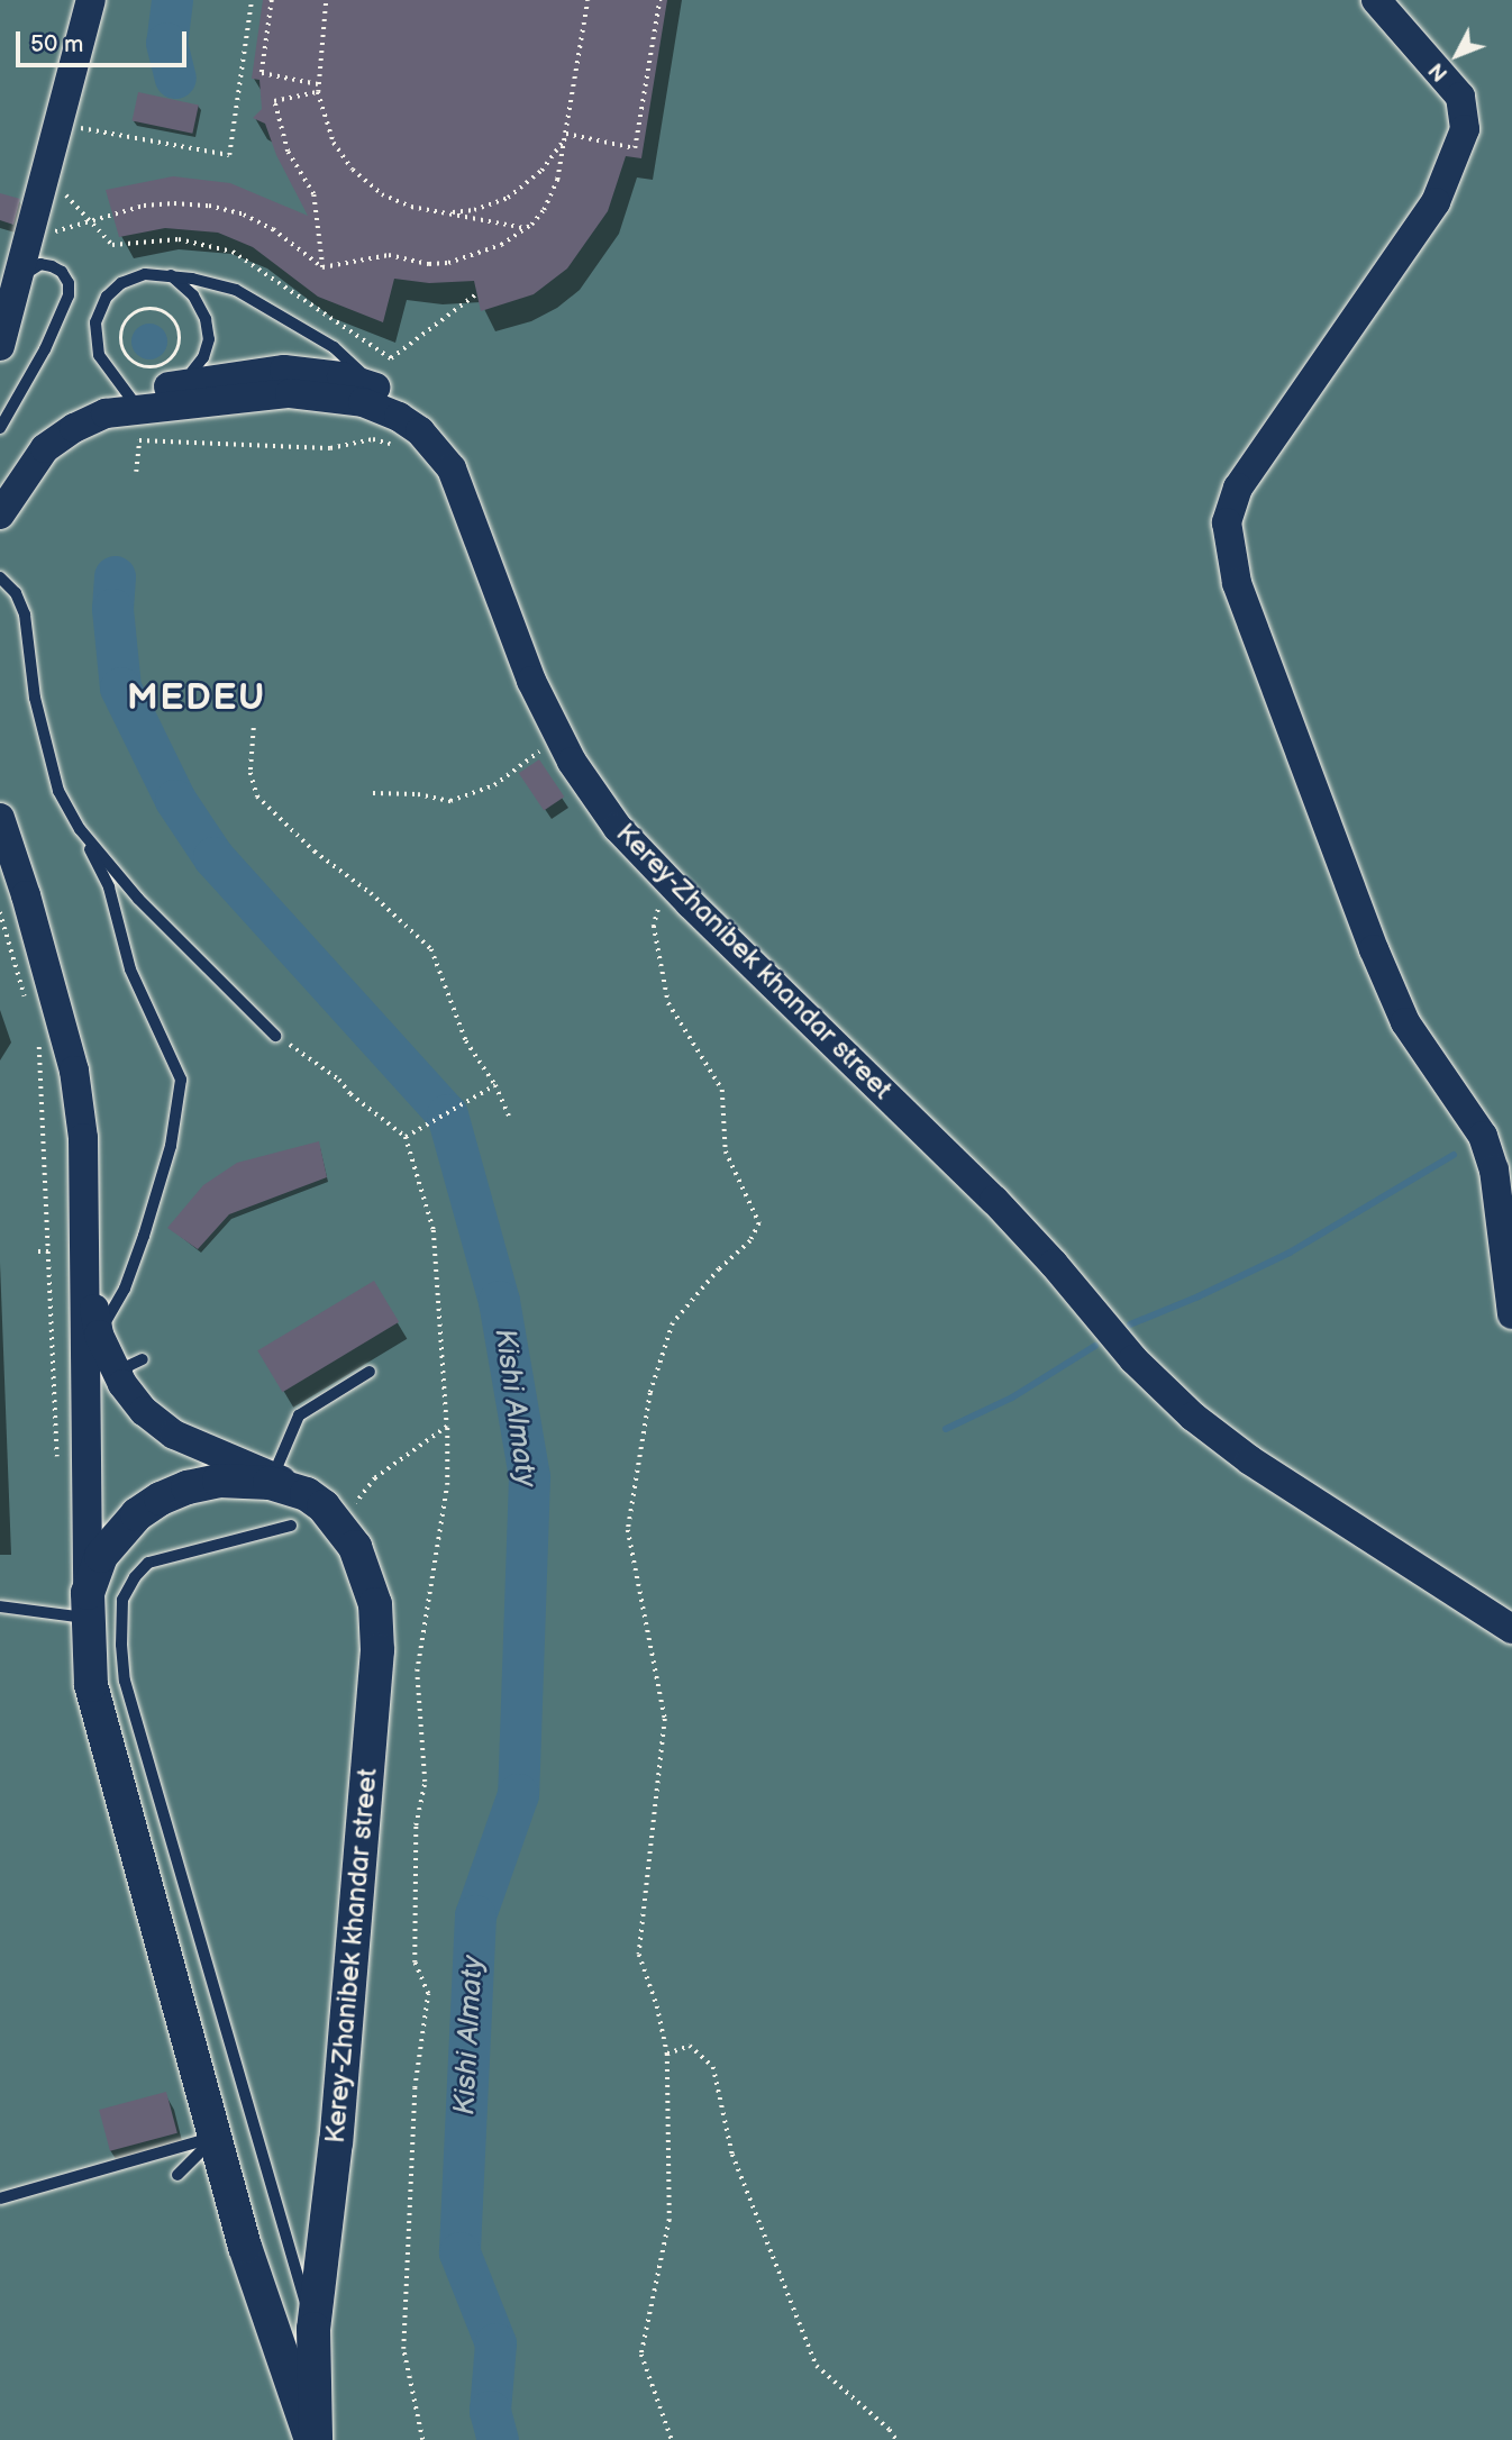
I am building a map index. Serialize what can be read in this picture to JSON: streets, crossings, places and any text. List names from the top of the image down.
{
  "streets": {
    "main road": ["Kerey-Zhanibek khandar street"]
  },
  "districts": ["MEDEU"],
  "water": ["Kіshі Almaty"],
  "scale_bar": "50 m",
  "north": "bottom left"
}
